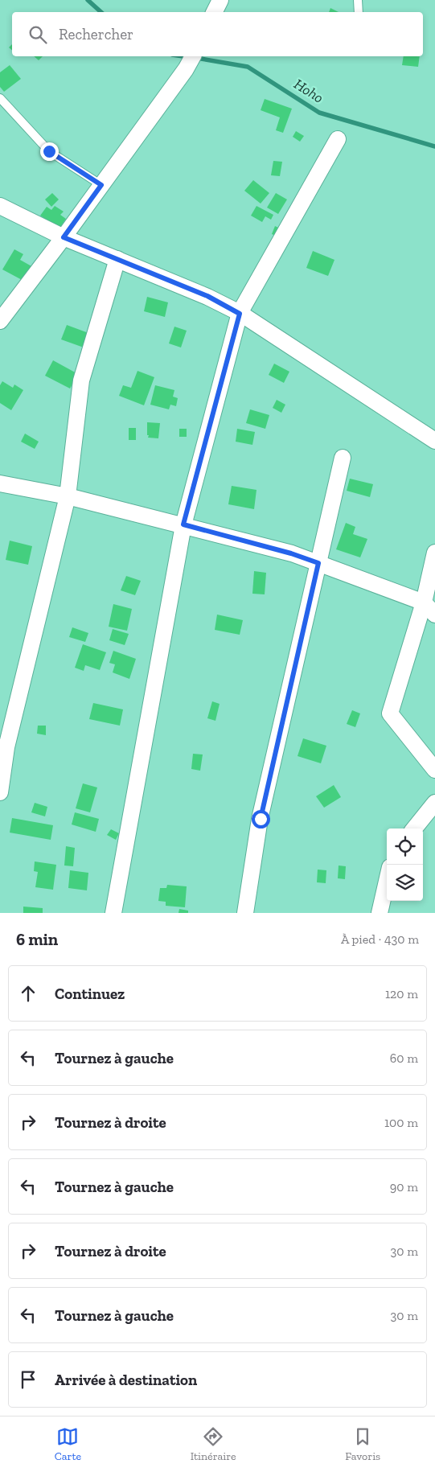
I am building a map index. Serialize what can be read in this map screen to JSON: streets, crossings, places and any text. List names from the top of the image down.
{
  "water": ["Hoho"],
  "page": {
    "search": "Rechercher",
    "heading": ["6 min", "À pied · 430 m"],
    "list": [
      ["Continuez", "120 m"],
      ["Tournez à gauche", "60 m"],
      ["Tournez à droite", "100 m"],
      ["Tournez à gauche", "90 m"],
      ["Tournez à droite", "30 m"],
      ["Tournez à gauche", "30 m"],
      "Arrivée à destination"
    ],
    "nav": ["Carte", "Itinéraire", "Favoris"]
  }
}
